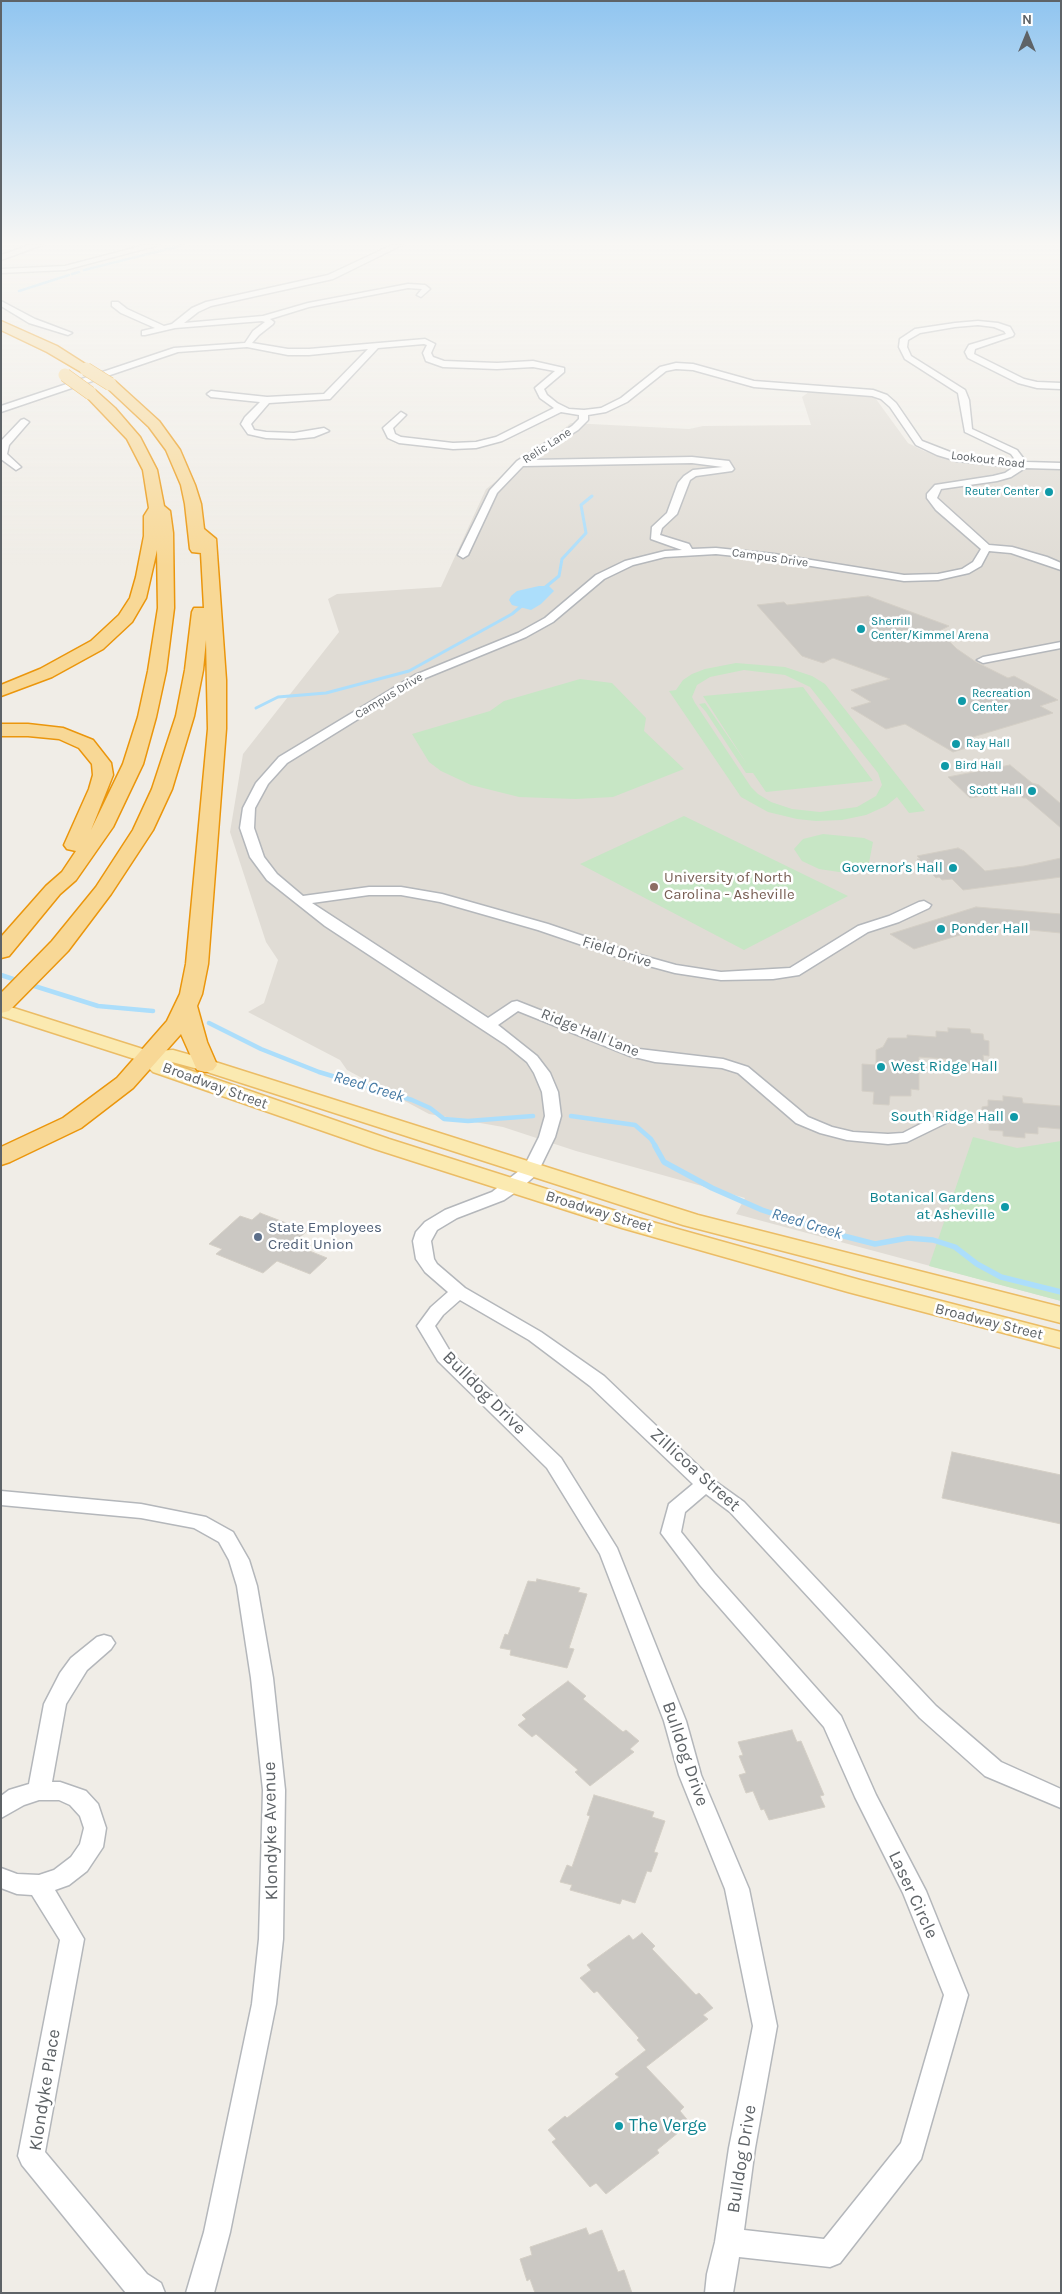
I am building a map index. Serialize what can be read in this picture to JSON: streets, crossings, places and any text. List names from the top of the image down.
{
  "streets": {
    "main road": ["Broadway Street"],
    "street": [
      "Relic Lane",
      "Lookout Road",
      "Campus Drive",
      "Field Drive",
      "Ridge Hall Lane",
      "Bulldog Drive",
      "Zillicoa Street",
      "Klondyke Avenue",
      "Laser Circle",
      "Klondyke Place"
    ]
  },
  "crossings": [
    ["Relic Lane", "Lookout Road"],
    ["Campus Drive", "Field Drive"],
    ["Campus Drive", "Ridge Hall Lane"],
    ["Campus Drive", "Broadway Street"],
    ["Campus Drive", "Zillicoa Street"],
    ["Broadway Street", "Zillicoa Street"],
    ["Bulldog Drive", "Zillicoa Street"],
    ["Bulldog Drive", "Laser Circle"],
    ["Zillicoa Street", "Laser Circle"]
  ],
  "water": ["Reed Creek"],
  "places": [
    "Reuter Center",
    "Sherrill Center/Kimmel Arena",
    "Recreation Center",
    "Ray Hall",
    "Bird Hall",
    "Scott Hall",
    "Governor's Hall",
    "University of North Carolina - Asheville",
    "Ponder Hall",
    "West Ridge Hall",
    "South Ridge Hall",
    "Botanical Gardens at Asheville",
    "State Employees Credit Union",
    "The Verge"
  ],
  "north": "top"
}
